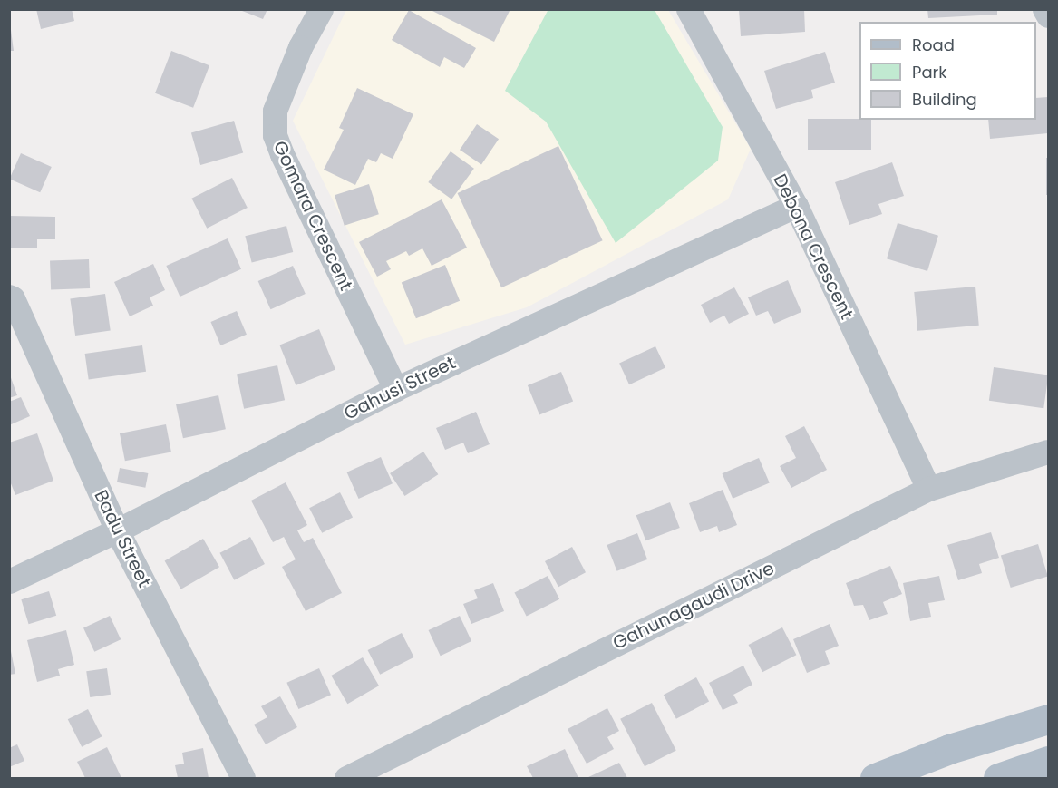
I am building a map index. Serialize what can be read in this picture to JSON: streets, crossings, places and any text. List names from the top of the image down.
{
  "streets": {
    "street": [
      "Gomara Crescent",
      "Debona Crescent",
      "Gahusi Street",
      "Badu Street",
      "Gahunagaudi Drive"
    ]
  },
  "crossings": [
    ["Gomara Crescent", "Gahusi Street"],
    ["Debona Crescent", "Gahusi Street"],
    ["Debona Crescent", "Gahunagaudi Drive"],
    ["Gahusi Street", "Badu Street"]
  ],
  "legend": ["Road", "Park", "Building"]
}
